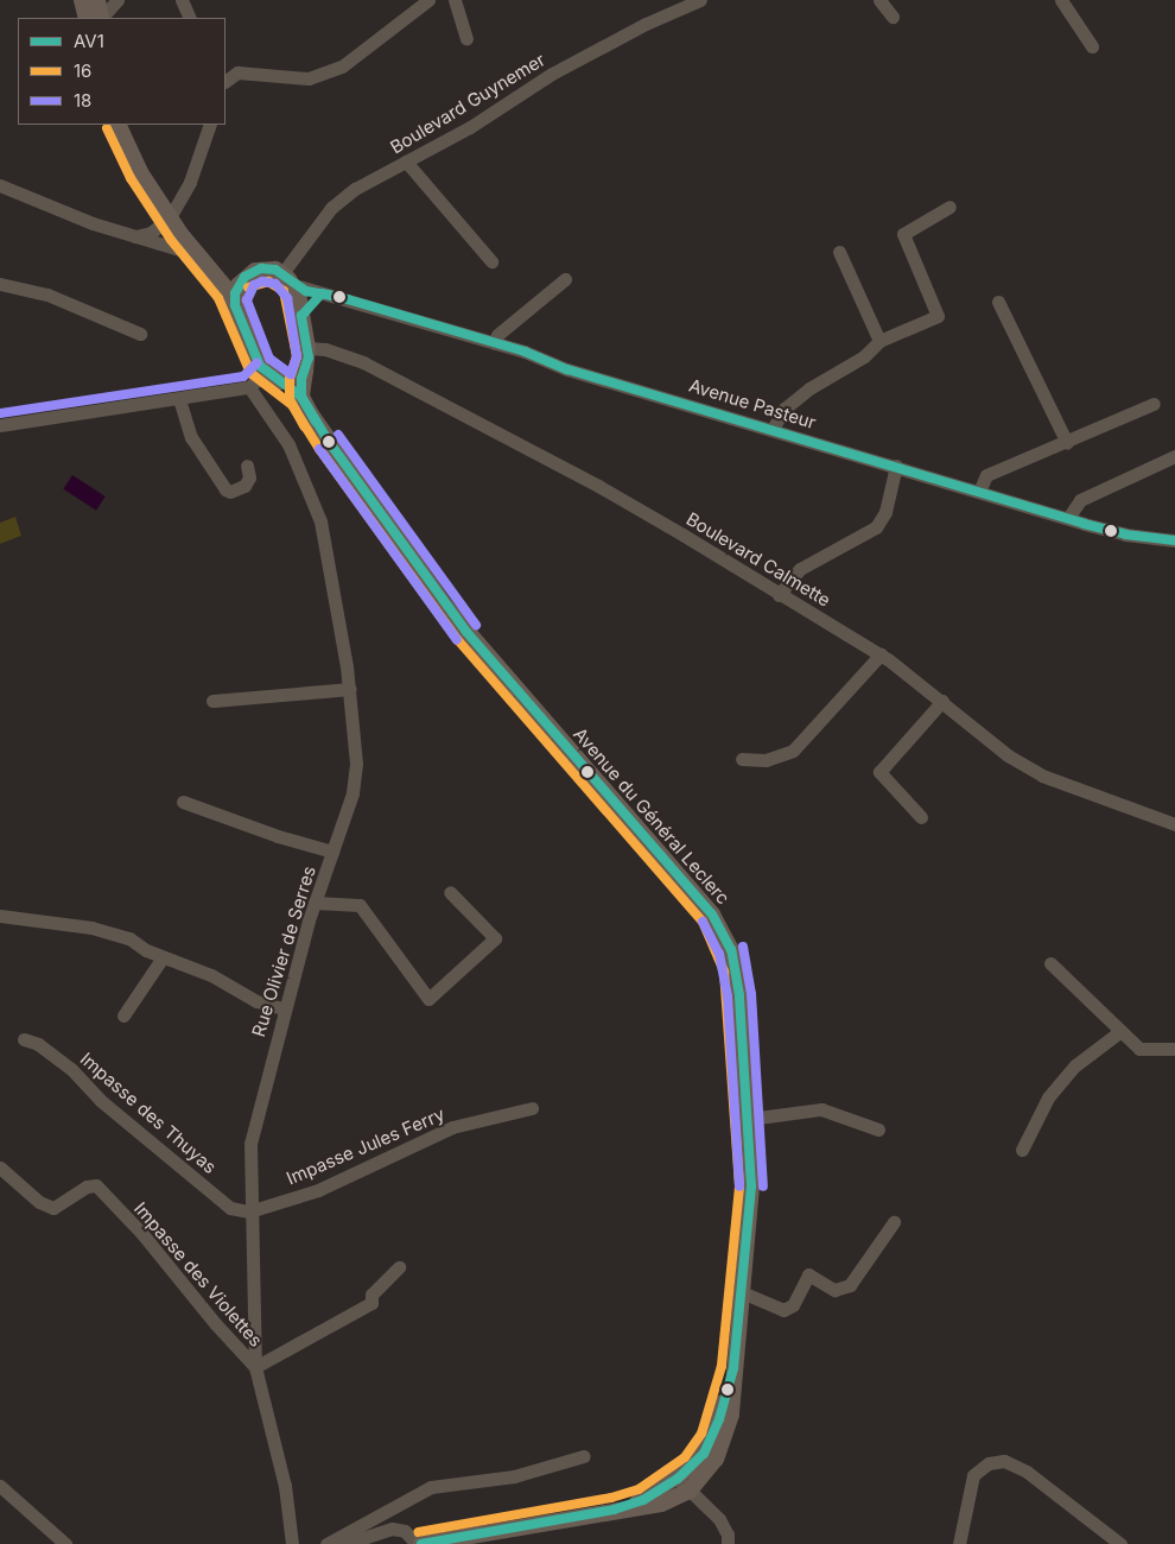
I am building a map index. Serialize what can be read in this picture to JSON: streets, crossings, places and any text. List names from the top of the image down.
{
  "streets": {
    "main road": ["Avenue du Général Leclerc"],
    "street": [
      "Boulevard Guynemer",
      "Avenue Pasteur",
      "Boulevard Calmette",
      "Rue Olivier de Serres",
      "Impasse des Thuyas",
      "Impasse Jules Ferry",
      "Impasse des Violettes"
    ]
  },
  "crossings": [
    ["Boulevard Guynemer", "Avenue Pasteur"],
    ["Rue Olivier de Serres", "Impasse des Thuyas"],
    ["Rue Olivier de Serres", "Impasse Jules Ferry"],
    ["Rue Olivier de Serres", "Impasse des Violettes"],
    ["Impasse des Thuyas", "Impasse Jules Ferry"]
  ],
  "lines": ["transit line 16", "transit line AV1", "transit line 18"],
  "legend": ["AV1", "16", "18"]
}
